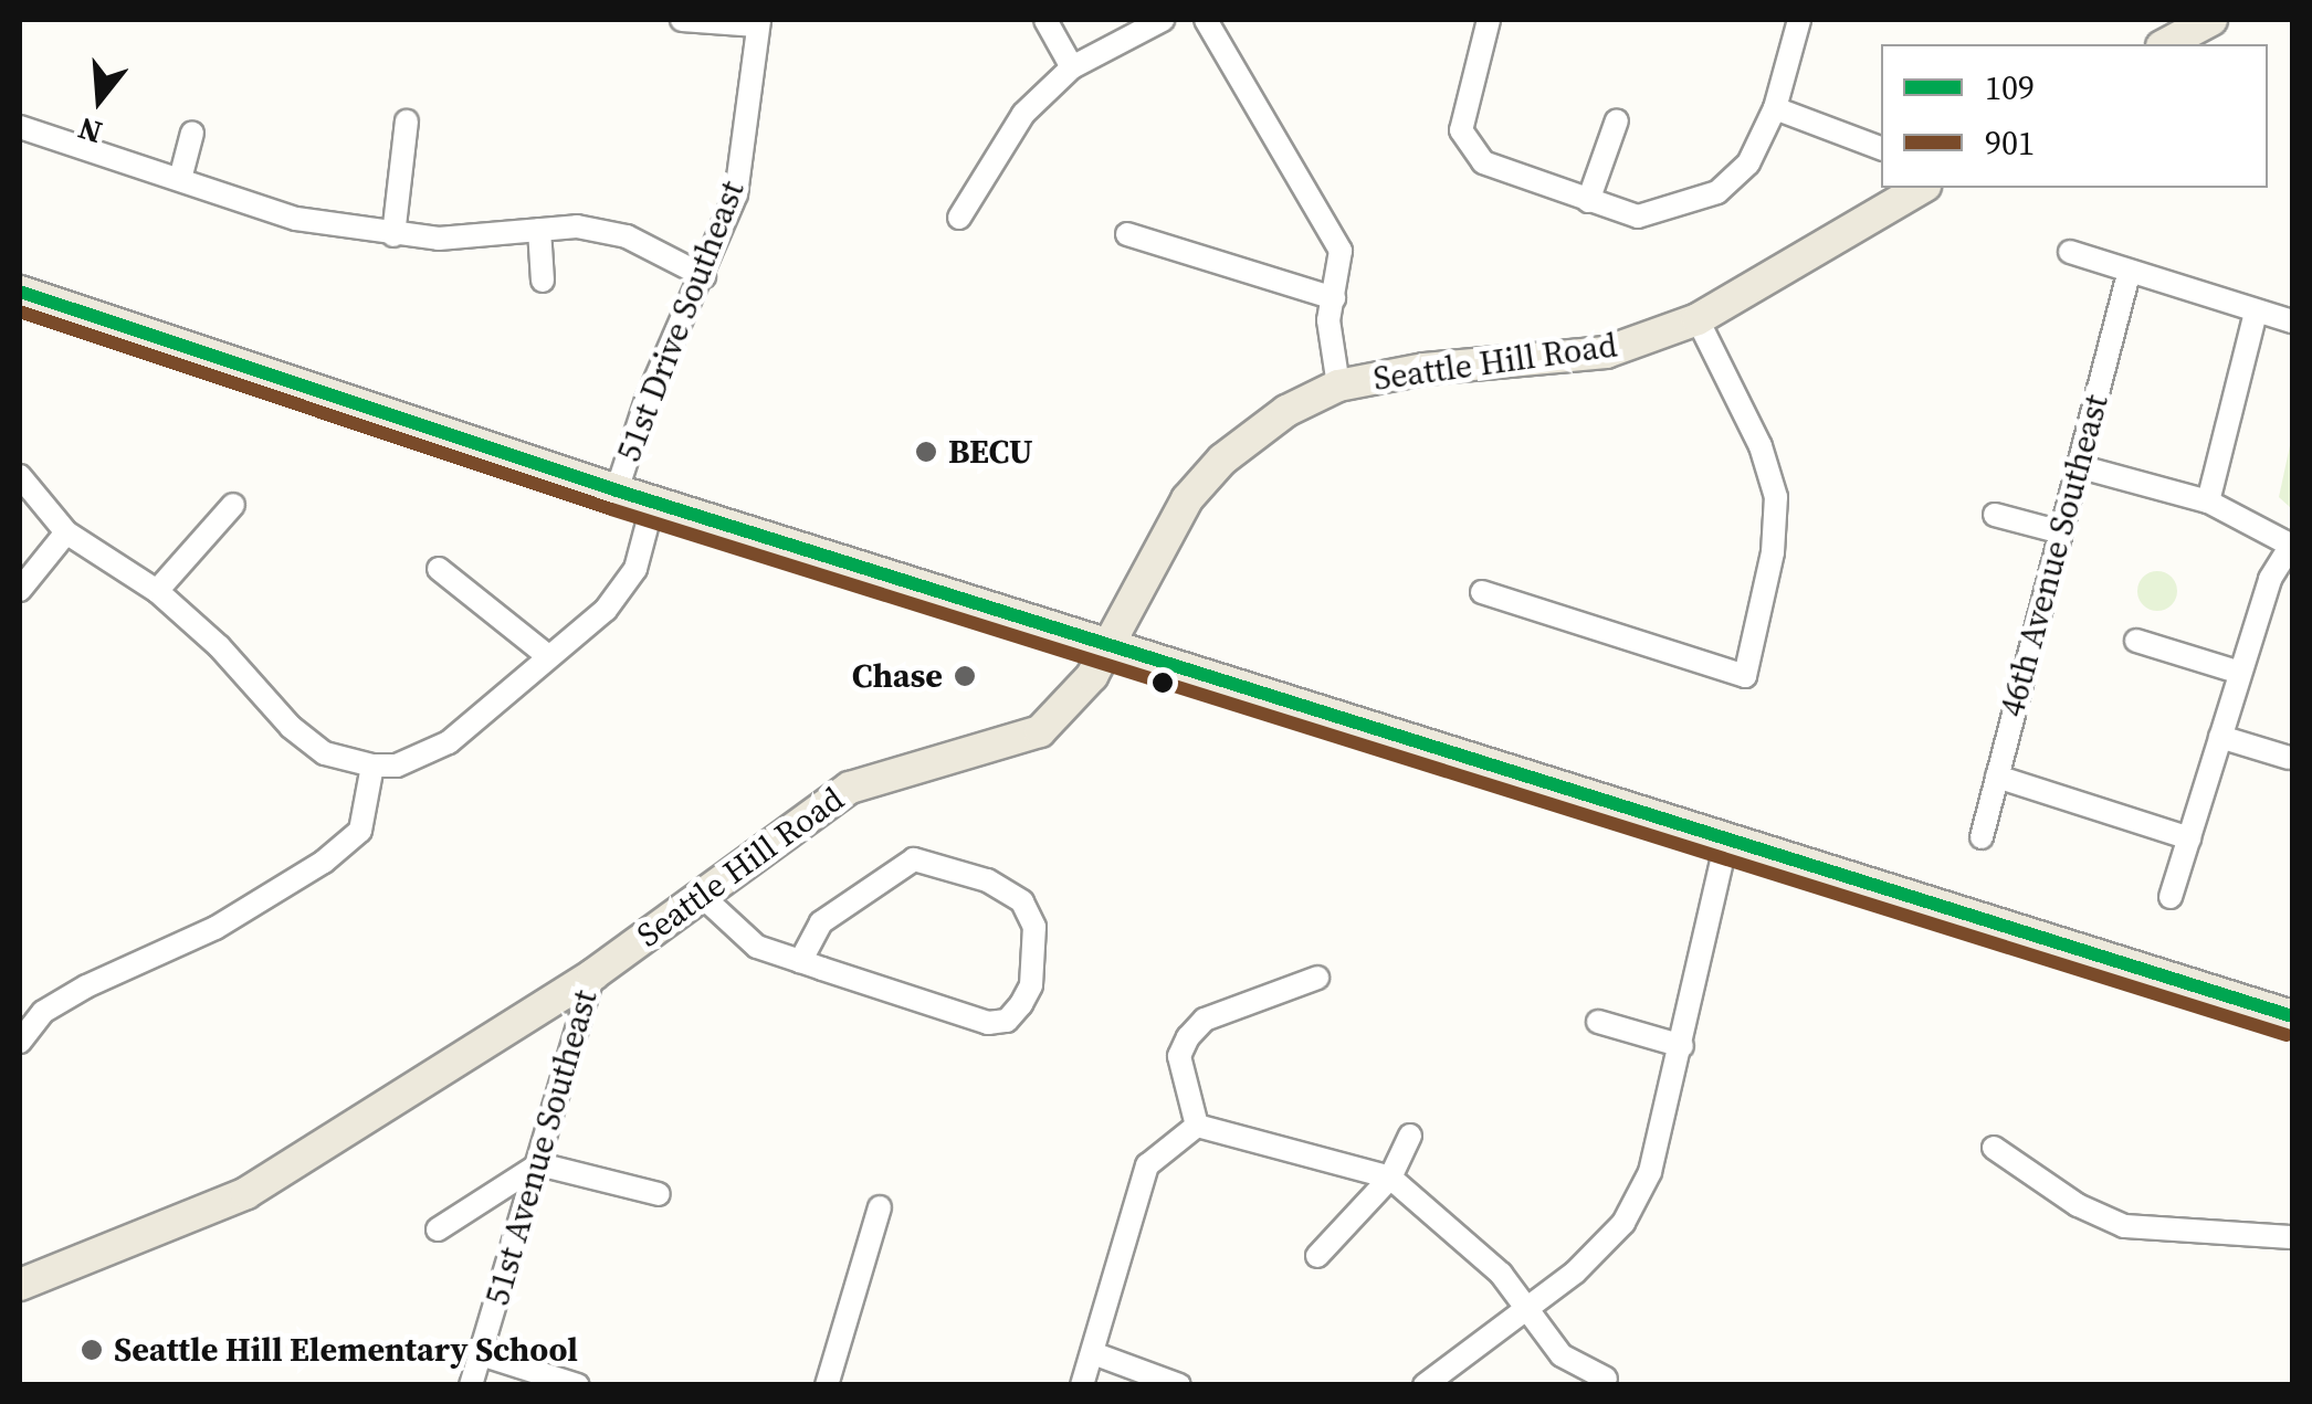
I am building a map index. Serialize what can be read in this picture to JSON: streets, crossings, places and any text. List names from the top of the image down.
{
  "streets": {
    "main road": ["Seattle Hill Road"],
    "street": ["51st Drive Southeast", "46th Avenue Southeast", "51st Avenue Southeast"]
  },
  "crossings": [
    ["Seattle Hill Road", "51st Avenue Southeast"]
  ],
  "places": ["BECU", "Chase", "Seattle Hill Elementary School"],
  "lines": ["transit line 109", "transit line 901"],
  "legend": ["109", "901"],
  "north": "bottom"
}
